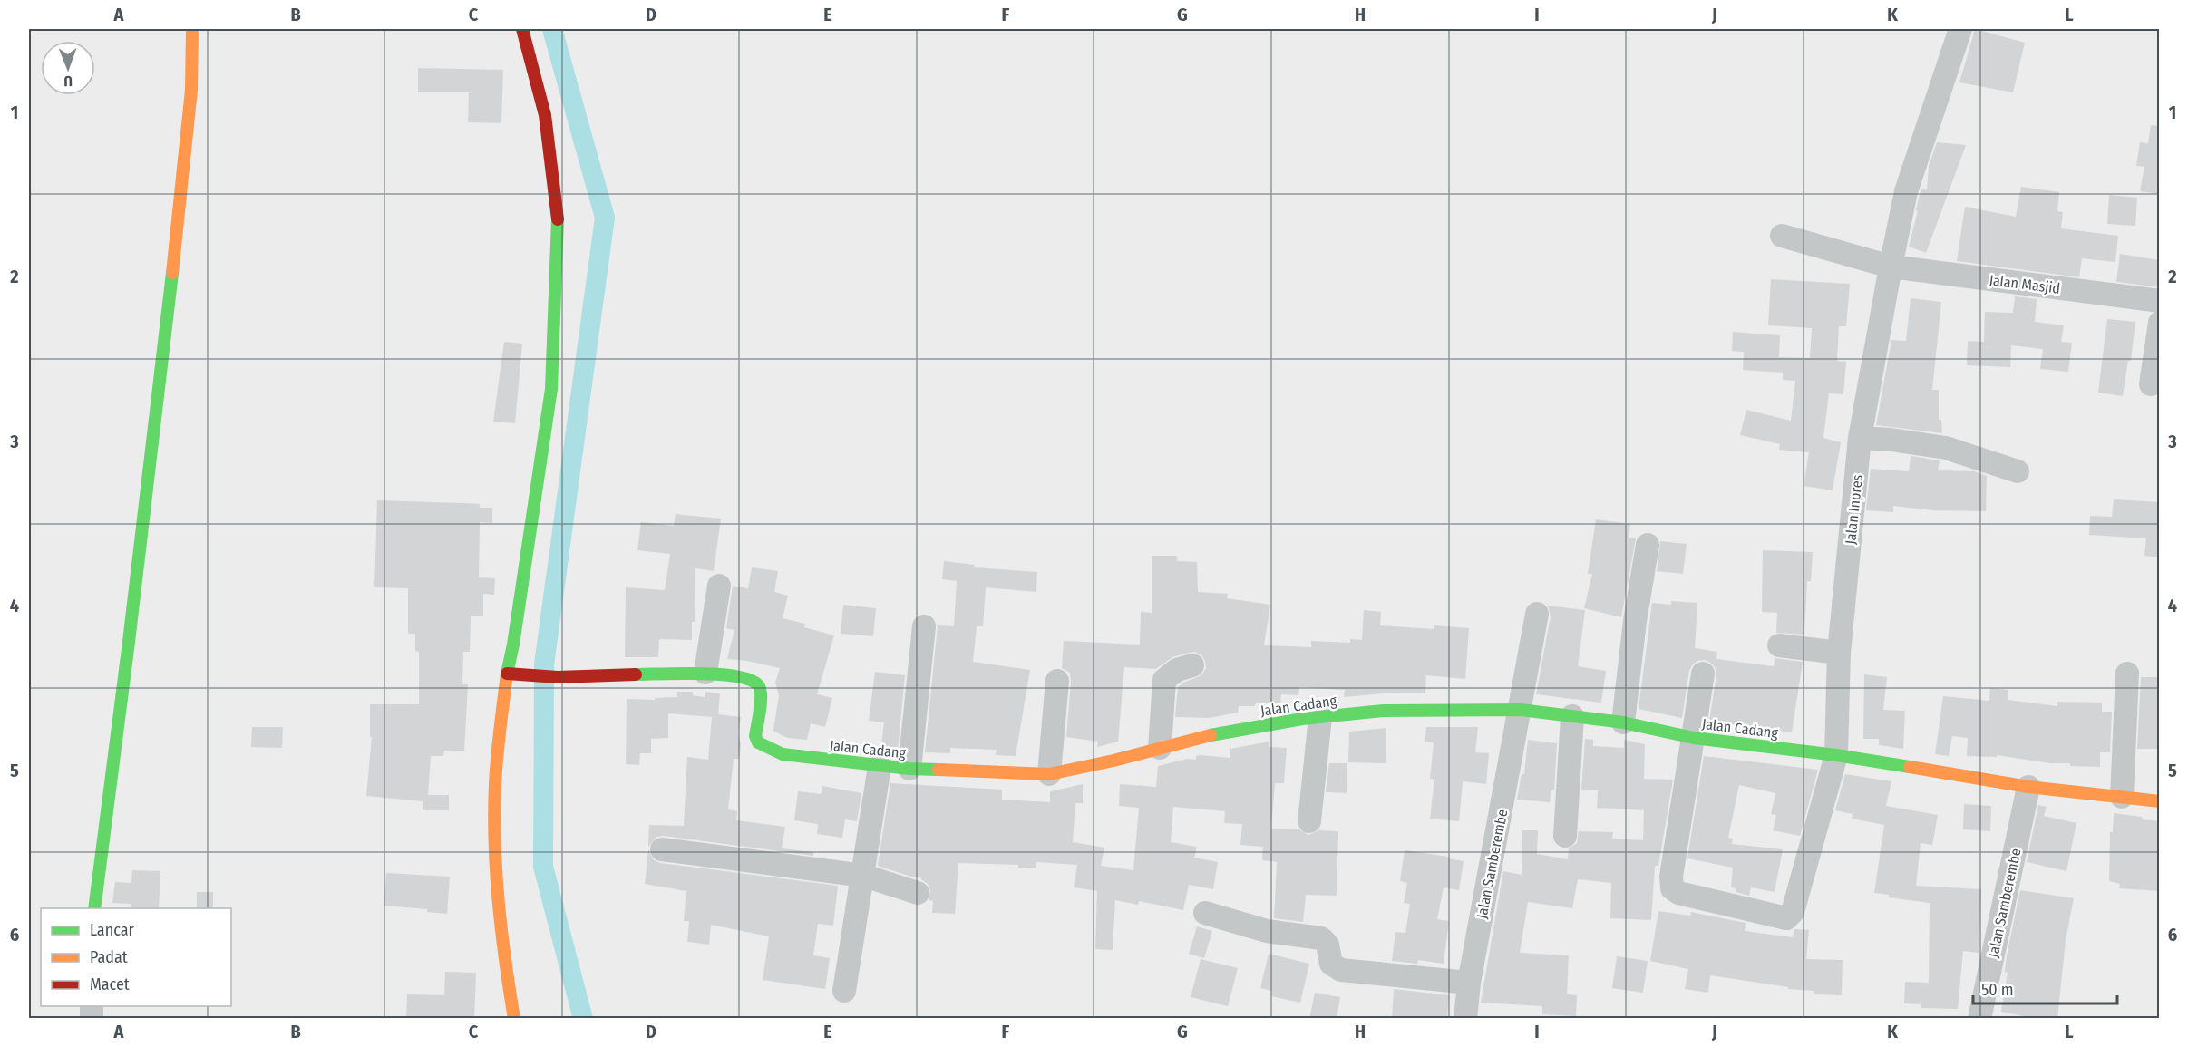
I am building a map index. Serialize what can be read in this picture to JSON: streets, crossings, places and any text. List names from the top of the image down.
{
  "streets": {
    "street": [
      "Jalan Masjid",
      "Jalan Inpres",
      "Jalan Cadang",
      "Jalan Samberembe"
    ]
  },
  "crossings": [
    ["Jalan Masjid", "Jalan Inpres"],
    ["Jalan Inpres", "Jalan Cadang"],
    ["Jalan Cadang", "Jalan Samberembe"]
  ],
  "legend": ["Lancar", "Padat", "Macet"],
  "scale_bar": "50 m",
  "north": "bottom",
  "grid": {
    "columns": [
      "A",
      "B",
      "C",
      "D",
      "E",
      "F",
      "G",
      "H",
      "I",
      "J",
      "K",
      "L"
    ],
    "rows": [
      "1",
      "2",
      "3",
      "4",
      "5",
      "6"
    ]
  }
}
